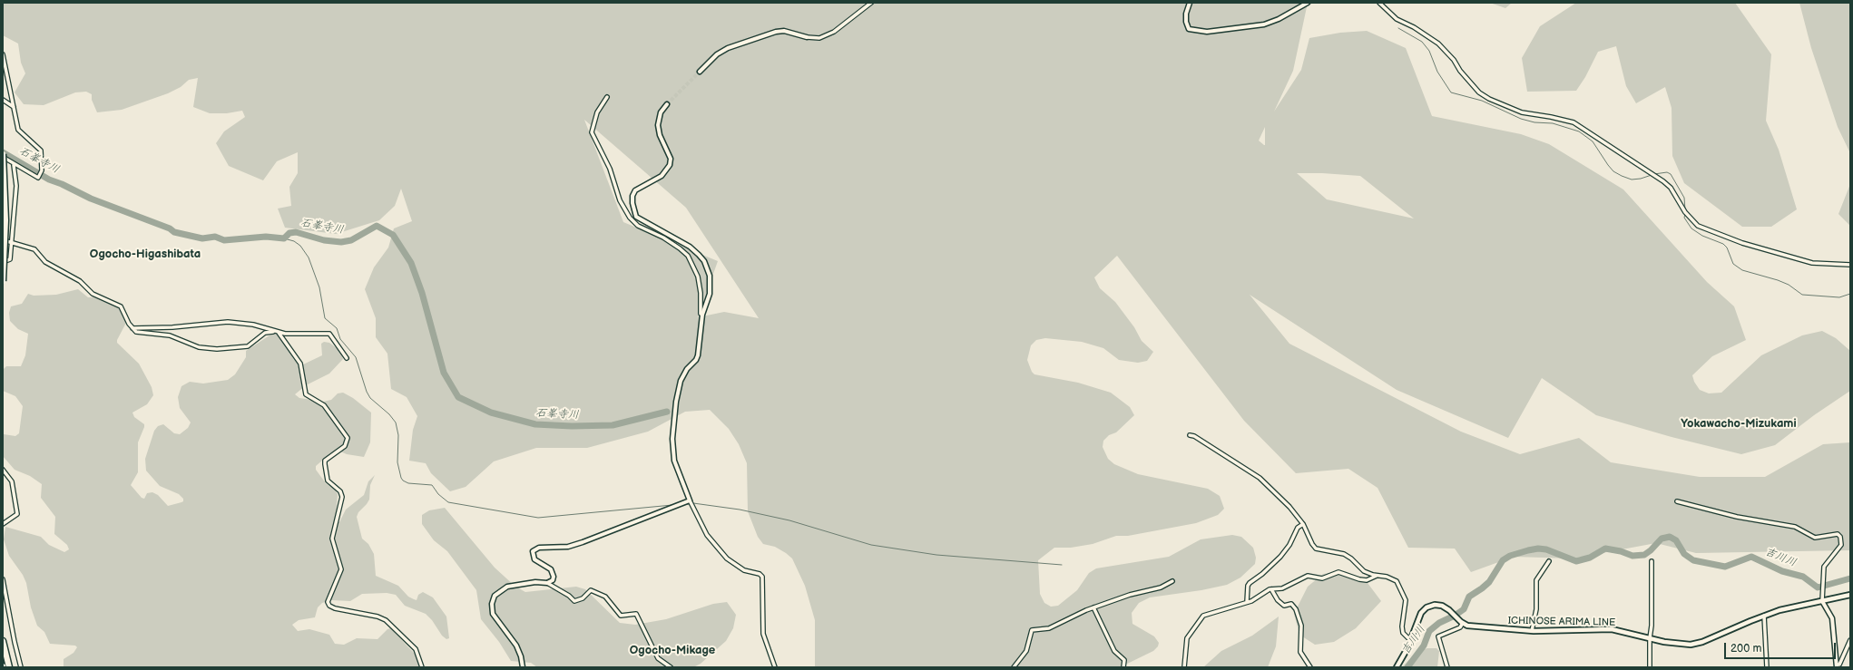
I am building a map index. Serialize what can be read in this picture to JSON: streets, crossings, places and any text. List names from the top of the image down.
{
  "streets": {
    "main road": ["ICHINOSE ARIMA LINE"]
  },
  "districts": ["Ogocho-Higashibata", "Yokawacho-Mizukami", "Ogocho-Mikage"],
  "water": ["石峯寺川", "吉川川"],
  "scale_bar": "200 m"
}
